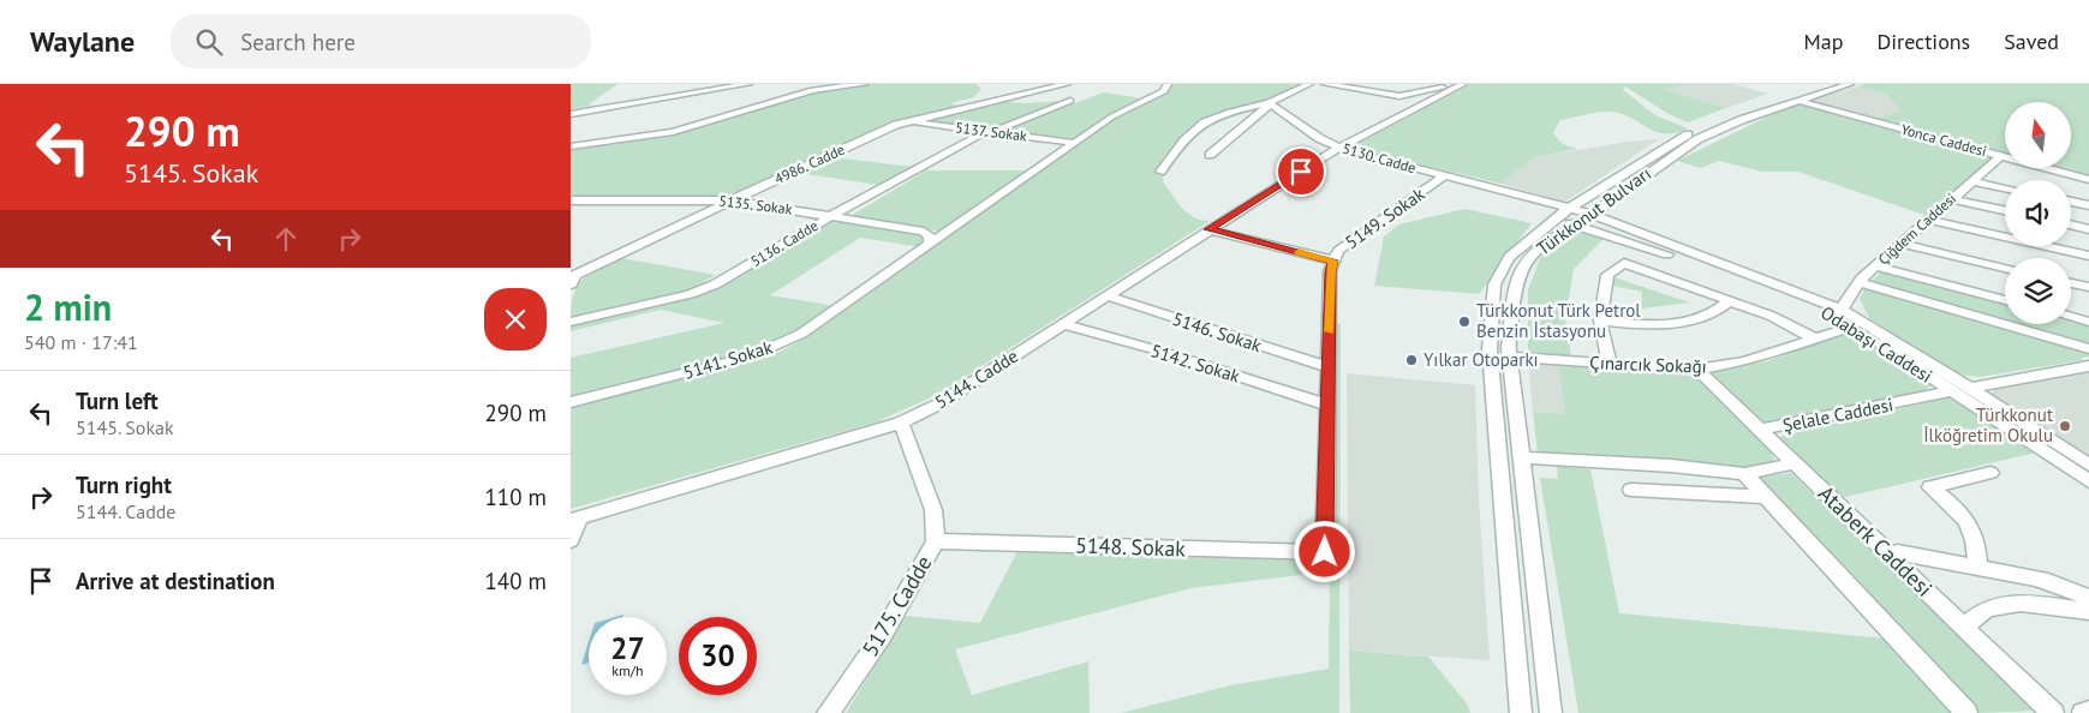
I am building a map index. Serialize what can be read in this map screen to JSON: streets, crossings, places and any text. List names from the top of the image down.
{
  "streets": {
    "street": [
      "5137. Sokak",
      "Yonca Caddesi",
      "5130. Cadde",
      "4986. Cadde",
      "5135. Sokak",
      "Türkkonut Bulvarı",
      "5149. Sokak",
      "Çiğdem Caddesi",
      "5136. Cadde",
      "5146. Sokak",
      "Odabaşı Caddesi",
      "5141. Sokak",
      "5142. Sokak",
      "Çınarcık Sokağı",
      "5144. Cadde",
      "Şelale Caddesi",
      "Ataberk Caddesi",
      "5148. Sokak",
      "5175. Cadde"
    ]
  },
  "crossings": [
    ["5137. Sokak", "4986. Cadde"],
    ["5137. Sokak", "5136. Cadde"],
    ["Yonca Caddesi", "Türkkonut Bulvarı"],
    ["Yonca Caddesi", "Çiğdem Caddesi"],
    ["5130. Cadde", "Türkkonut Bulvarı"],
    ["5130. Cadde", "5149. Sokak"],
    ["5130. Cadde", "Odabaşı Caddesi"],
    ["5130. Cadde", "5144. Cadde"],
    ["4986. Cadde", "5135. Sokak"],
    ["4986. Cadde", "5136. Cadde"],
    ["5135. Sokak", "5136. Cadde"],
    ["5135. Sokak", "5141. Sokak"],
    ["Türkkonut Bulvarı", "Odabaşı Caddesi"],
    ["Türkkonut Bulvarı", "Çınarcık Sokağı"],
    ["5149. Sokak", "5146. Sokak"],
    ["5149. Sokak", "5142. Sokak"],
    ["5149. Sokak", "5148. Sokak"],
    ["Çiğdem Caddesi", "Odabaşı Caddesi"],
    ["5146. Sokak", "5144. Cadde"],
    ["Odabaşı Caddesi", "Çınarcık Sokağı"],
    ["Odabaşı Caddesi", "Şelale Caddesi"],
    ["5142. Sokak", "5144. Cadde"],
    ["Çınarcık Sokağı", "Ataberk Caddesi"],
    ["5144. Cadde", "5175. Cadde"],
    ["Şelale Caddesi", "Ataberk Caddesi"],
    ["5148. Sokak", "5175. Cadde"]
  ],
  "places": ["Türkkonut Türk Petrol Benzin İstasyonu", "Yılkar Otoparkı", "Türkkonut İlköğretim Okulu"],
  "north": "top",
  "page": {
    "header": "Waylane",
    "search": "Search here",
    "nav": ["Map", "Directions", "Saved"],
    "turn": ["290 m", "5145. Sokak"],
    "heading": ["2 min", "540 m · 17:41"],
    "list": [
      {
        "name": "Turn left",
        "note": "5145. Sokak",
        "value": "290 m"
      },
      {
        "name": "Turn right",
        "note": "5144. Cadde",
        "value": "110 m"
      },
      {
        "name": "Arrive at destination",
        "value": "140 m"
      }
    ],
    "speed": "27 km/h",
    "limit": "30"
  }
}
